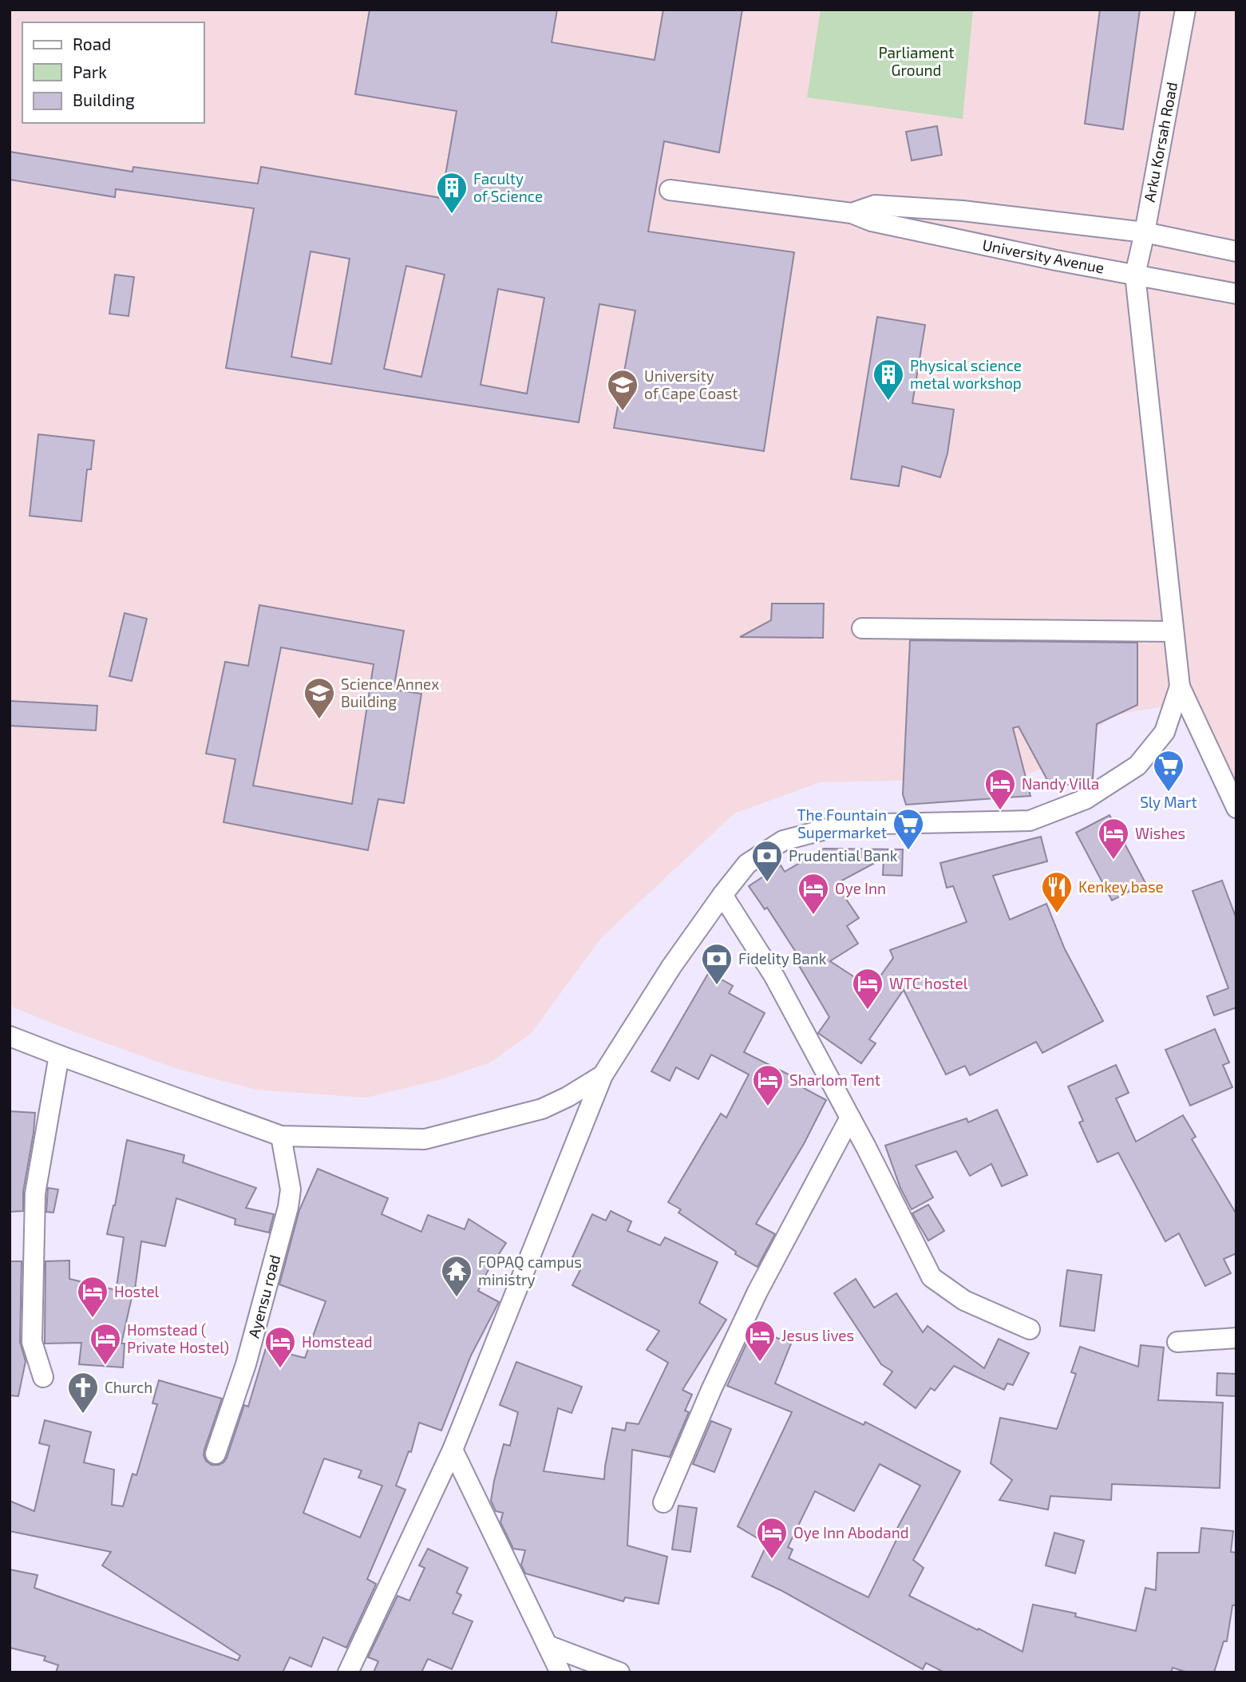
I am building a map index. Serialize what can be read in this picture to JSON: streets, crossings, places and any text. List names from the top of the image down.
{
  "streets": {
    "street": ["Arku Korsah Road", "University Avenue", "Ayensu road"]
  },
  "crossings": [
    ["Arku Korsah Road", "University Avenue"]
  ],
  "parks": ["Parliament Ground"],
  "places": {
    "building": ["Faculty of Science", "Physical science metal workshop"],
    "school or university": ["University of Cape Coast", "Science Annex Building"],
    "supermarket": ["Sly Mart", "The Fountain Supermarket"],
    "hotel": [
      "Nandy Villa",
      "Wishes",
      "Oye Inn",
      "WTC hostel",
      "Sharlom Tent",
      "Hostel",
      "Jesus lives",
      "Homstead ( Private Hostel)",
      "Homstead",
      "Oye Inn Abodand"
    ],
    "bank": ["Prudential Bank", "Fidelity Bank"],
    "restaurant": ["Kenkey base"],
    "temple": ["FOPAQ campus ministry"],
    "church": ["Church"]
  },
  "legend": ["Road", "Park", "Building"]
}
